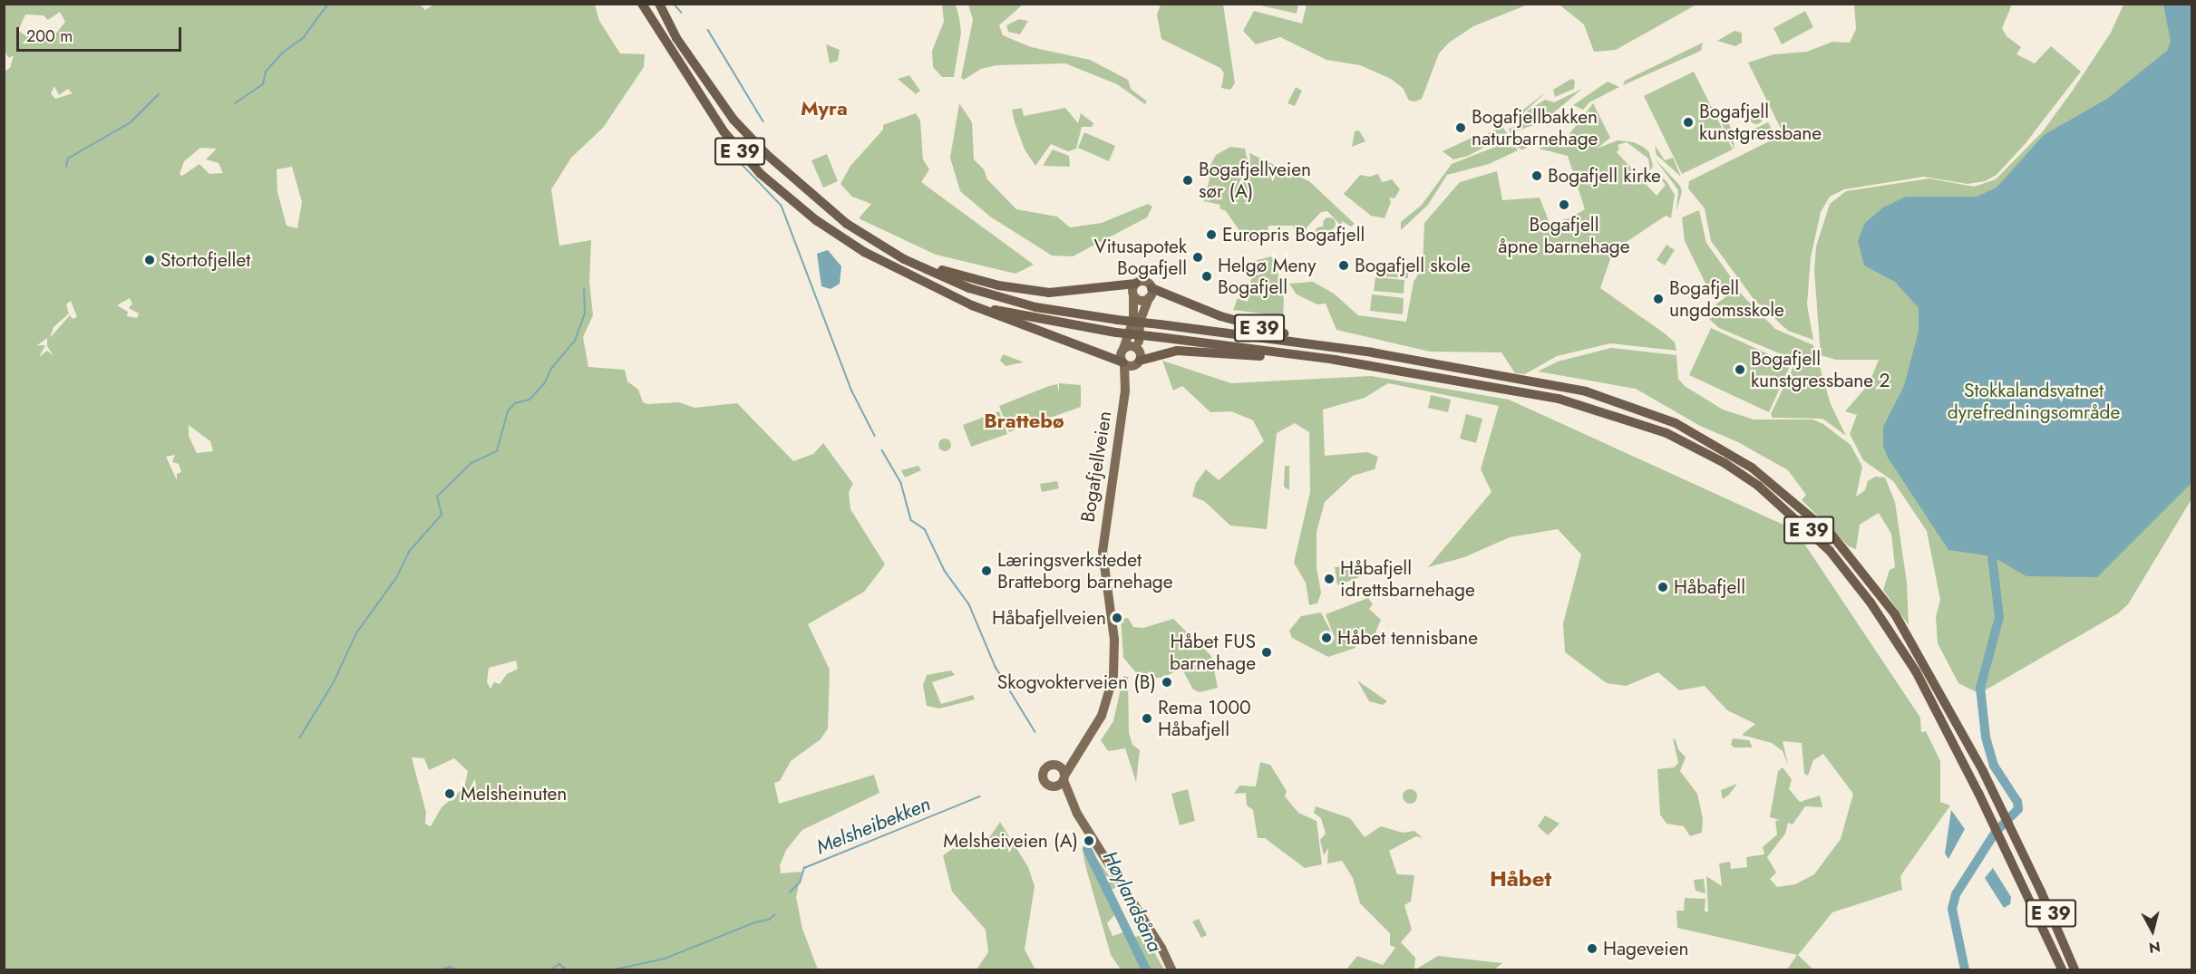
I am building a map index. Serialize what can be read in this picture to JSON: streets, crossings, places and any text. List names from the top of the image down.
{
  "streets": {
    "highway": ["E 39"],
    "main road": ["Bogafjellveien"]
  },
  "crossings": [
    ["E 39", "Bogafjellveien"]
  ],
  "districts": ["Myra", "Brattebø", "Håbet"],
  "water": ["Melsheibekken", "Høylandsåna"],
  "parks": ["Stokkalandsvatnet dyrefredningsområde"],
  "places": [
    "Bogafjell kunstgressbane",
    "Bogafjellbakken naturbarnehage",
    "Bogafjell kirke",
    "Bogafjellveien sør (A)",
    "Bogafjell åpne barnehage",
    "Europris Bogafjell",
    "Vitusapotek Bogafjell",
    "Stortofjellet",
    "Bogafjell skole",
    "Helgø Meny Bogafjell",
    "Bogafjell ungdomsskole",
    "Bogafjell kunstgressbane 2",
    "Læringsverkstedet Bratteborg barnehage",
    "Håbafjell idrettsbarnehage",
    "Håbafjell",
    "Håbafjellveien",
    "Håbet tennisbane",
    "Håbet FUS barnehage",
    "Skogvokterveien (B)",
    "Rema 1000 Håbafjell",
    "Melsheinuten",
    "Melsheiveien (A)",
    "Hageveien"
  ],
  "scale_bar": "200 m",
  "north": "bottom"
}
